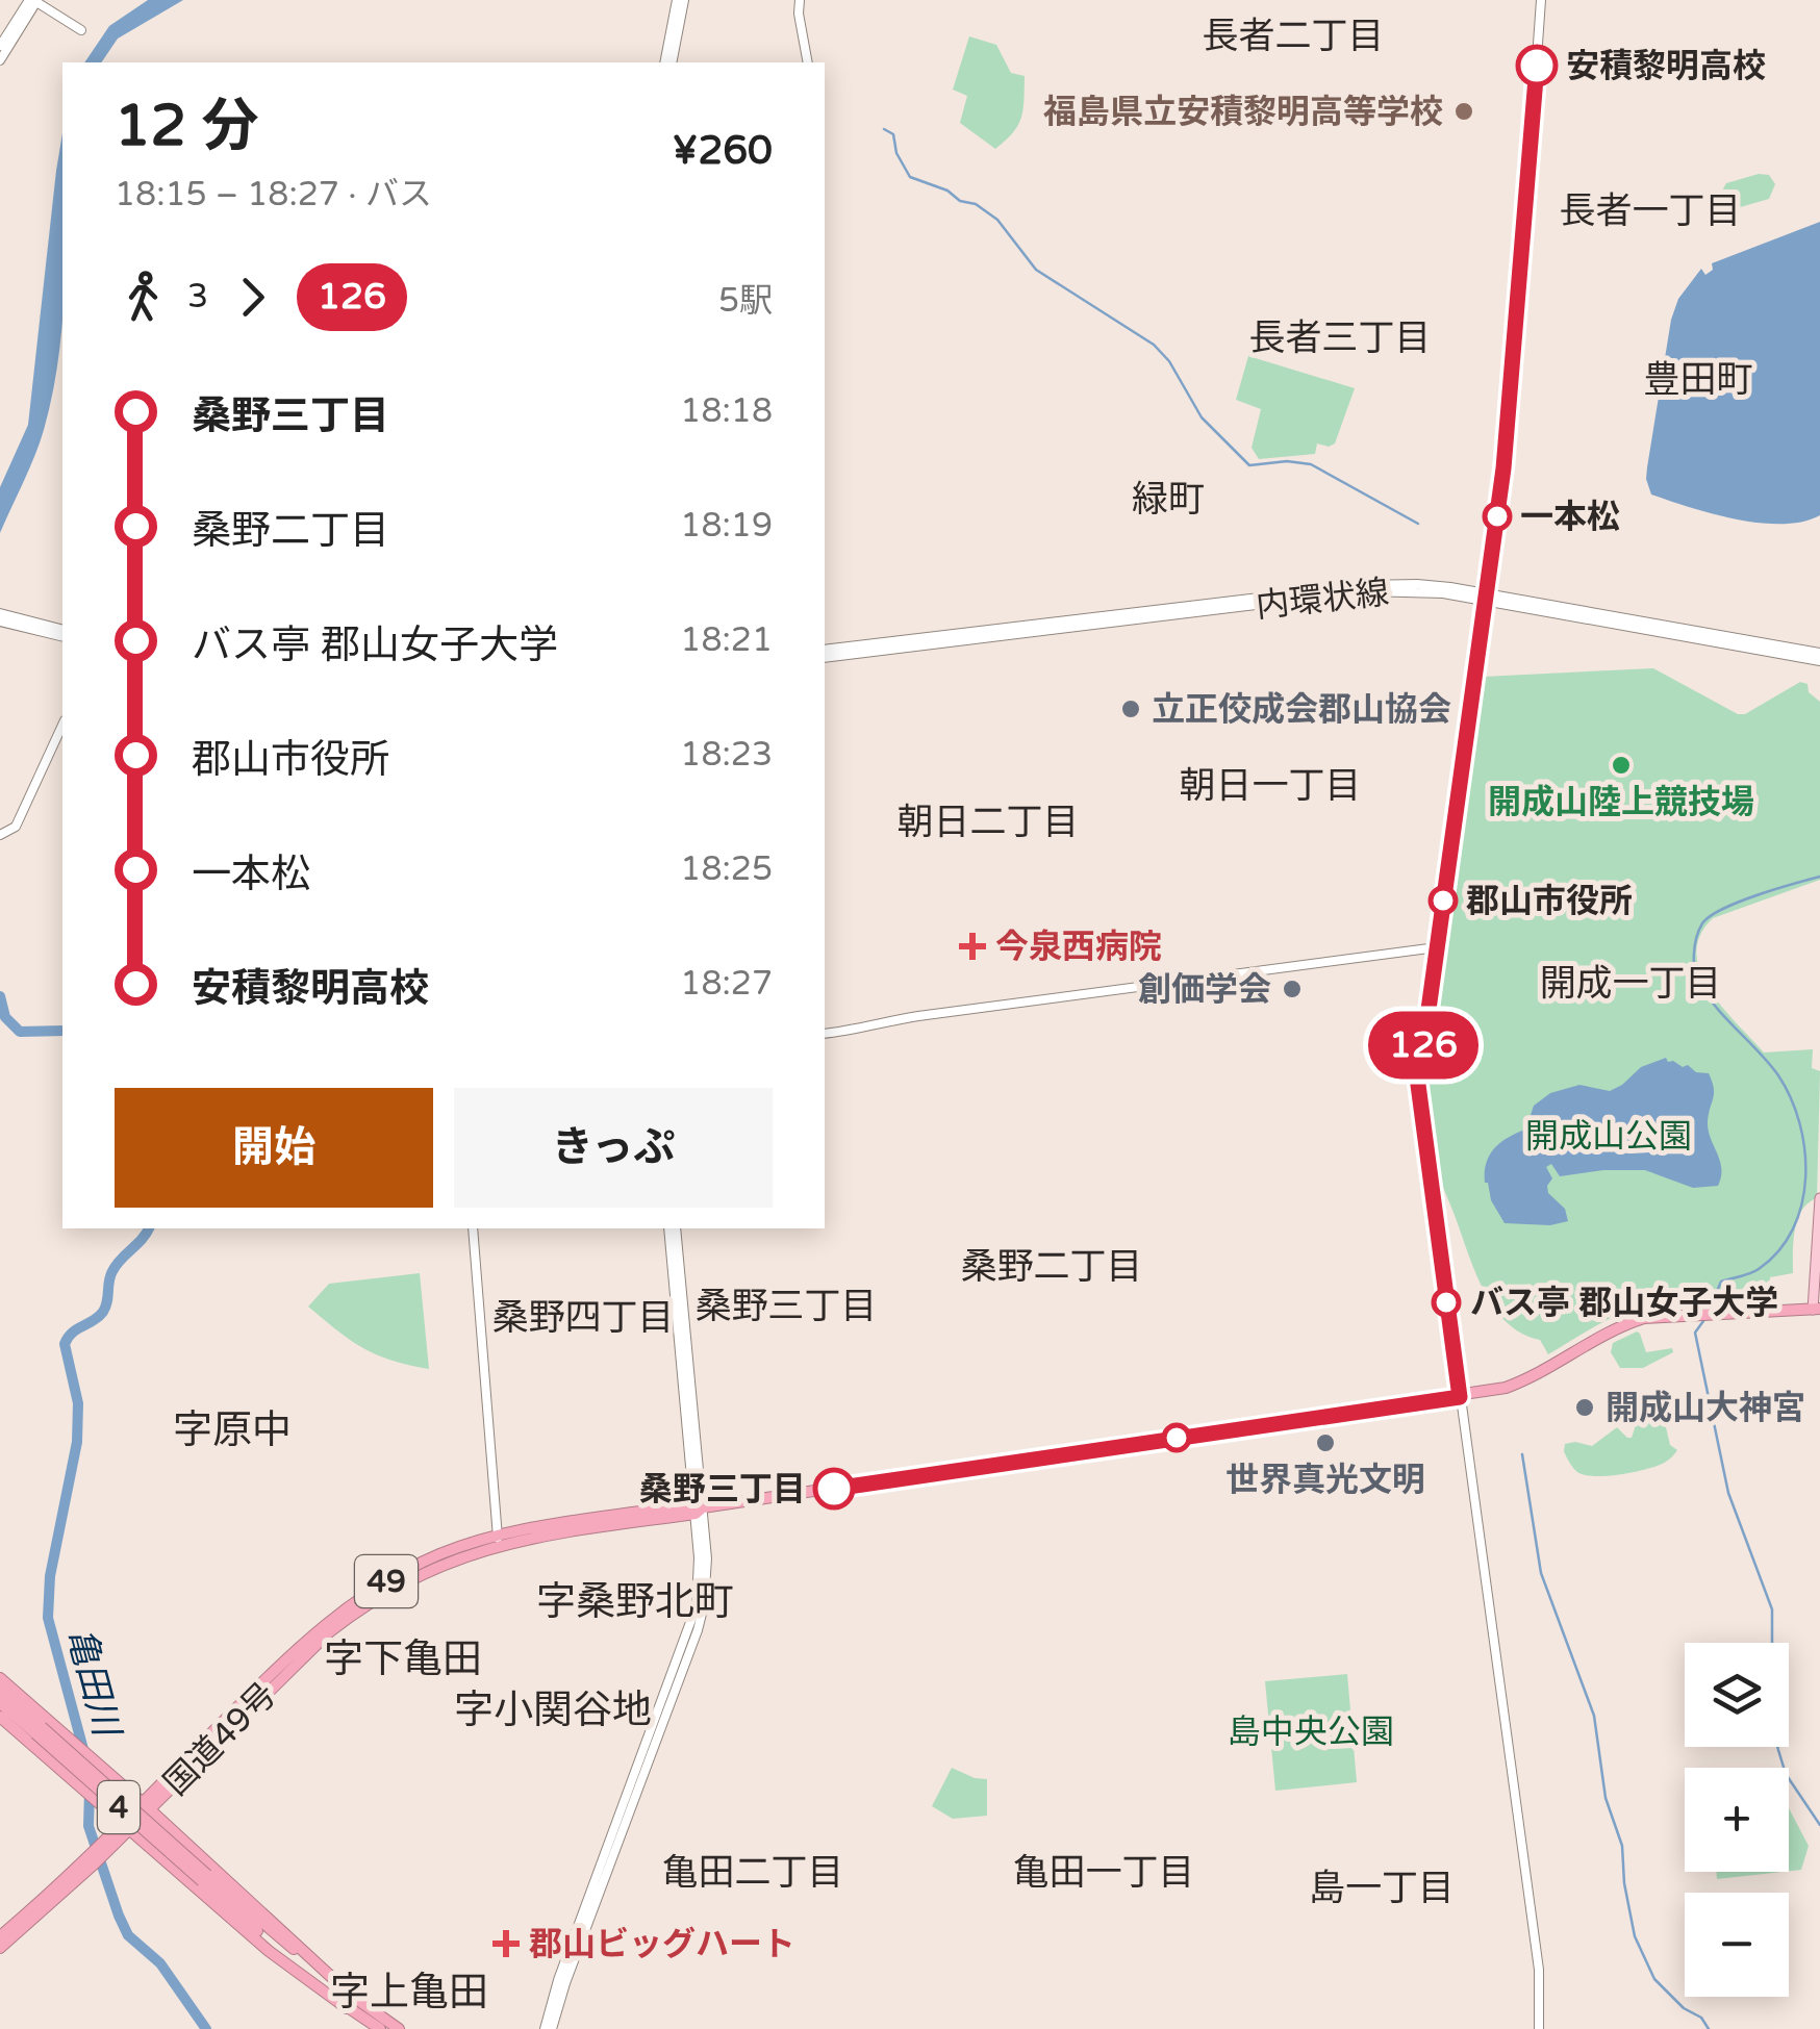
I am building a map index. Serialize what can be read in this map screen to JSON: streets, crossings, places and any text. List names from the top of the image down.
{
  "streets": {
    "highway": ["49", "国道49号", "4"],
    "street": ["内環状線"]
  },
  "districts": [
    "長者二丁目",
    "長者一丁目",
    "長者三丁目",
    "豊田町",
    "緑町",
    "朝日一丁目",
    "朝日二丁目",
    "開成一丁目",
    "桑野二丁目",
    "桑野三丁目",
    "桑野四丁目",
    "字原中",
    "字桑野北町",
    "字下亀田",
    "字小関谷地",
    "亀田二丁目",
    "亀田一丁目",
    "島一丁目",
    "字上亀田"
  ],
  "water": ["亀田川"],
  "parks": ["開成山公園", "島中央公園"],
  "places": {
    "other": [
      "安積黎明高校",
      "福島県立安積黎明高等学校",
      "一本松",
      "立正佼成会郡山協会",
      "開成山陸上競技場",
      "郡山市役所",
      "創価学会",
      "バス亭 郡山女子大学",
      "開成山大神宮",
      "世界真光文明",
      "桑野三丁目"
    ],
    "health": ["今泉西病院", "郡山ビッグハート"]
  },
  "lines": ["bus line 126"],
  "page": {
    "on_map": "126",
    "heading": ["12 分", "18:15 – 18:27 · バス", "¥260"],
    "legs": ["3", "126", "5駅"],
    "list": [
      {
        "name": "桑野三丁目",
        "value": "18:18"
      },
      {
        "name": "桑野二丁目",
        "value": "18:19"
      },
      {
        "name": "バス亭 郡山女子大学",
        "value": "18:21"
      },
      {
        "name": "郡山市役所",
        "value": "18:23"
      },
      {
        "name": "一本松",
        "value": "18:25"
      },
      {
        "name": "安積黎明高校",
        "value": "18:27"
      }
    ],
    "buttons": ["開始", "きっぷ"],
    "map_buttons": ["+", "−"]
  }
}
